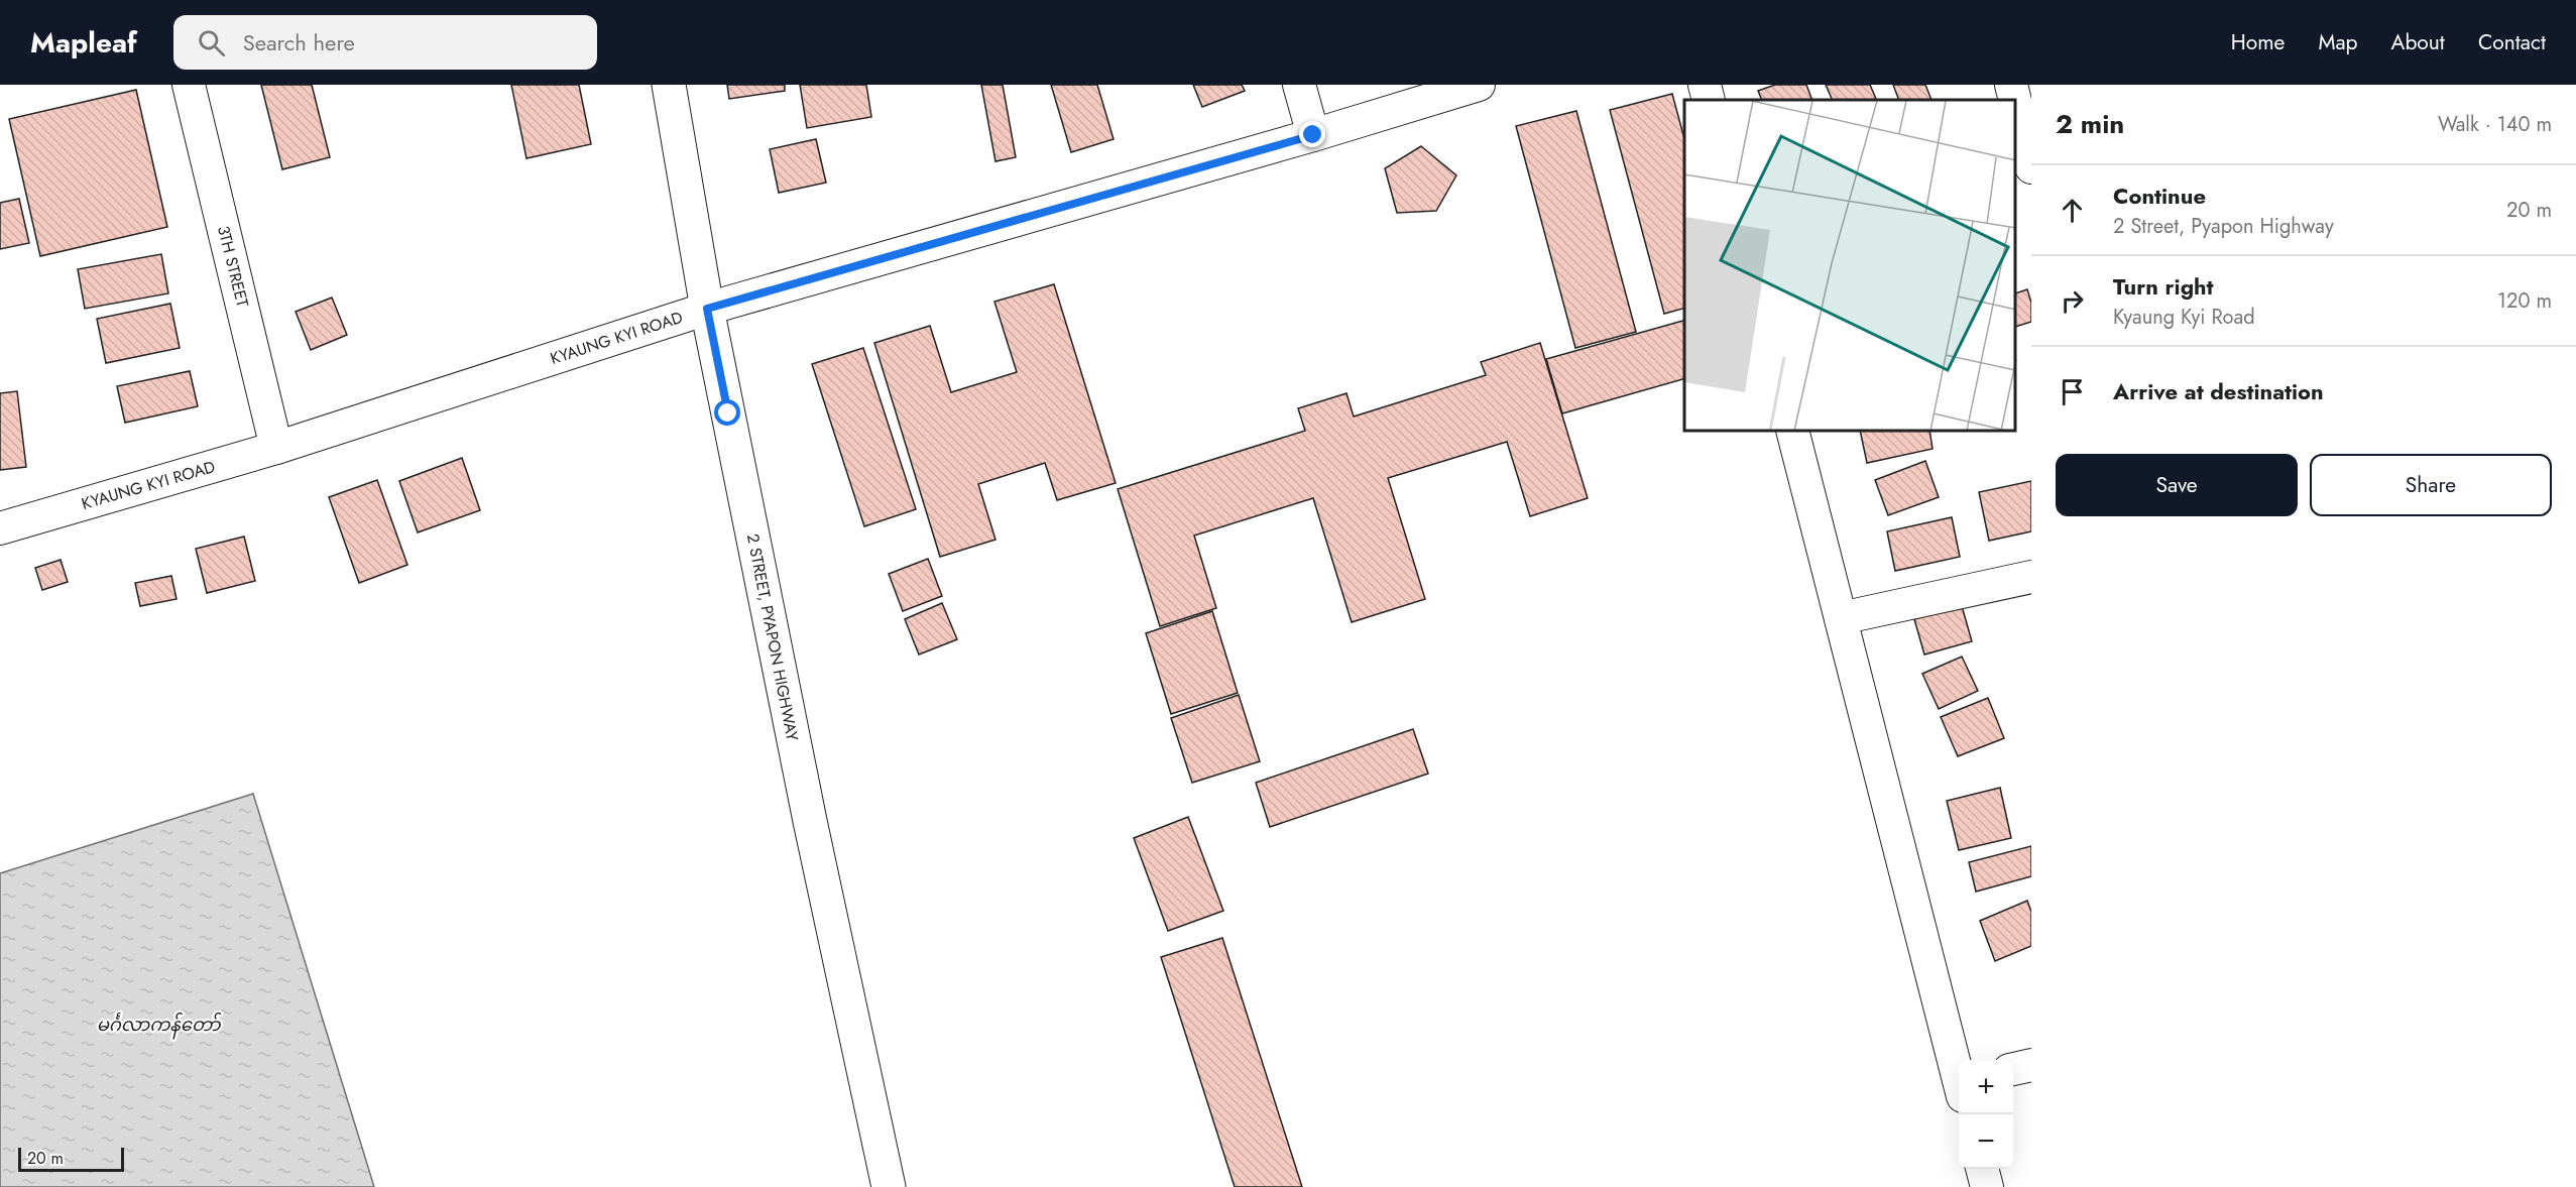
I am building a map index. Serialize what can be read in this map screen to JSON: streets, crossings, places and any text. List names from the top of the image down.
{
  "streets": {
    "main road": ["2 STREET, PYAPON HIGHWAY"],
    "street": ["3TH STREET", "KYAUNG KYI ROAD"]
  },
  "crossings": [
    ["3TH STREET", "KYAUNG KYI ROAD"],
    ["KYAUNG KYI ROAD", "2 STREET, PYAPON HIGHWAY"]
  ],
  "water": ["မင်္ဂလာကန်တော်"],
  "scale_bar": "20 m",
  "page": {
    "header": "Mapleaf",
    "search": "Search here",
    "nav": [
      "Home",
      "Map",
      "About",
      "Contact"
    ],
    "heading": ["2 min", "Walk · 140 m"],
    "list": [
      ["Continue", "2 Street, Pyapon Highway", "20 m"],
      ["Turn right", "Kyaung Kyi Road", "120 m"],
      "Arrive at destination"
    ],
    "buttons": ["Save", "Share"],
    "map_buttons": ["+", "−"],
    "scale": "20 m"
  }
}
